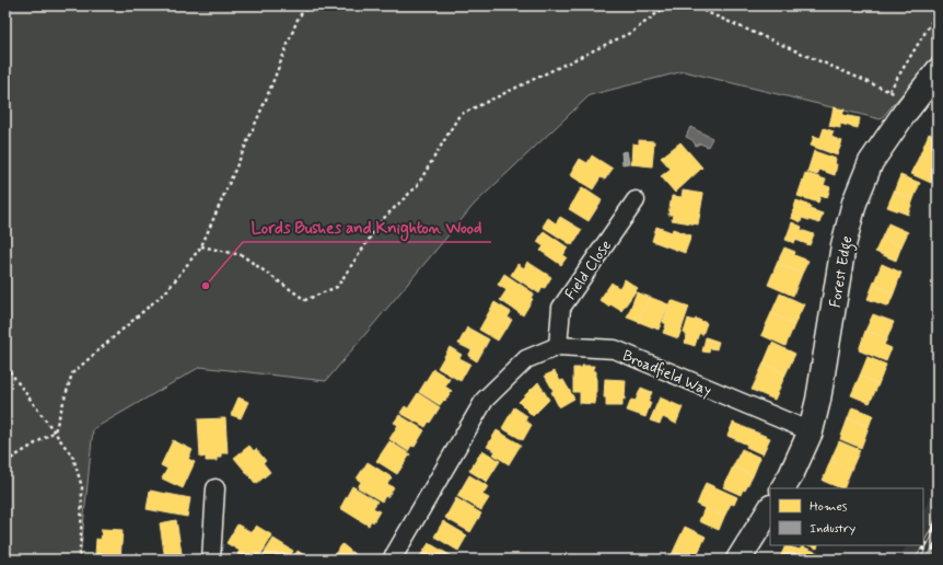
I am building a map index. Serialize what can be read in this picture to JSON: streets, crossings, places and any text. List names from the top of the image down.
{
  "streets": {
    "street": ["Field Close", "Forest Edge", "Broadfield Way"]
  },
  "crossings": [
    ["Field Close", "Broadfield Way"],
    ["Forest Edge", "Broadfield Way"]
  ],
  "places": ["Lords Bushes and Knighton Wood"],
  "legend": ["Homes", "Industry"]
}
